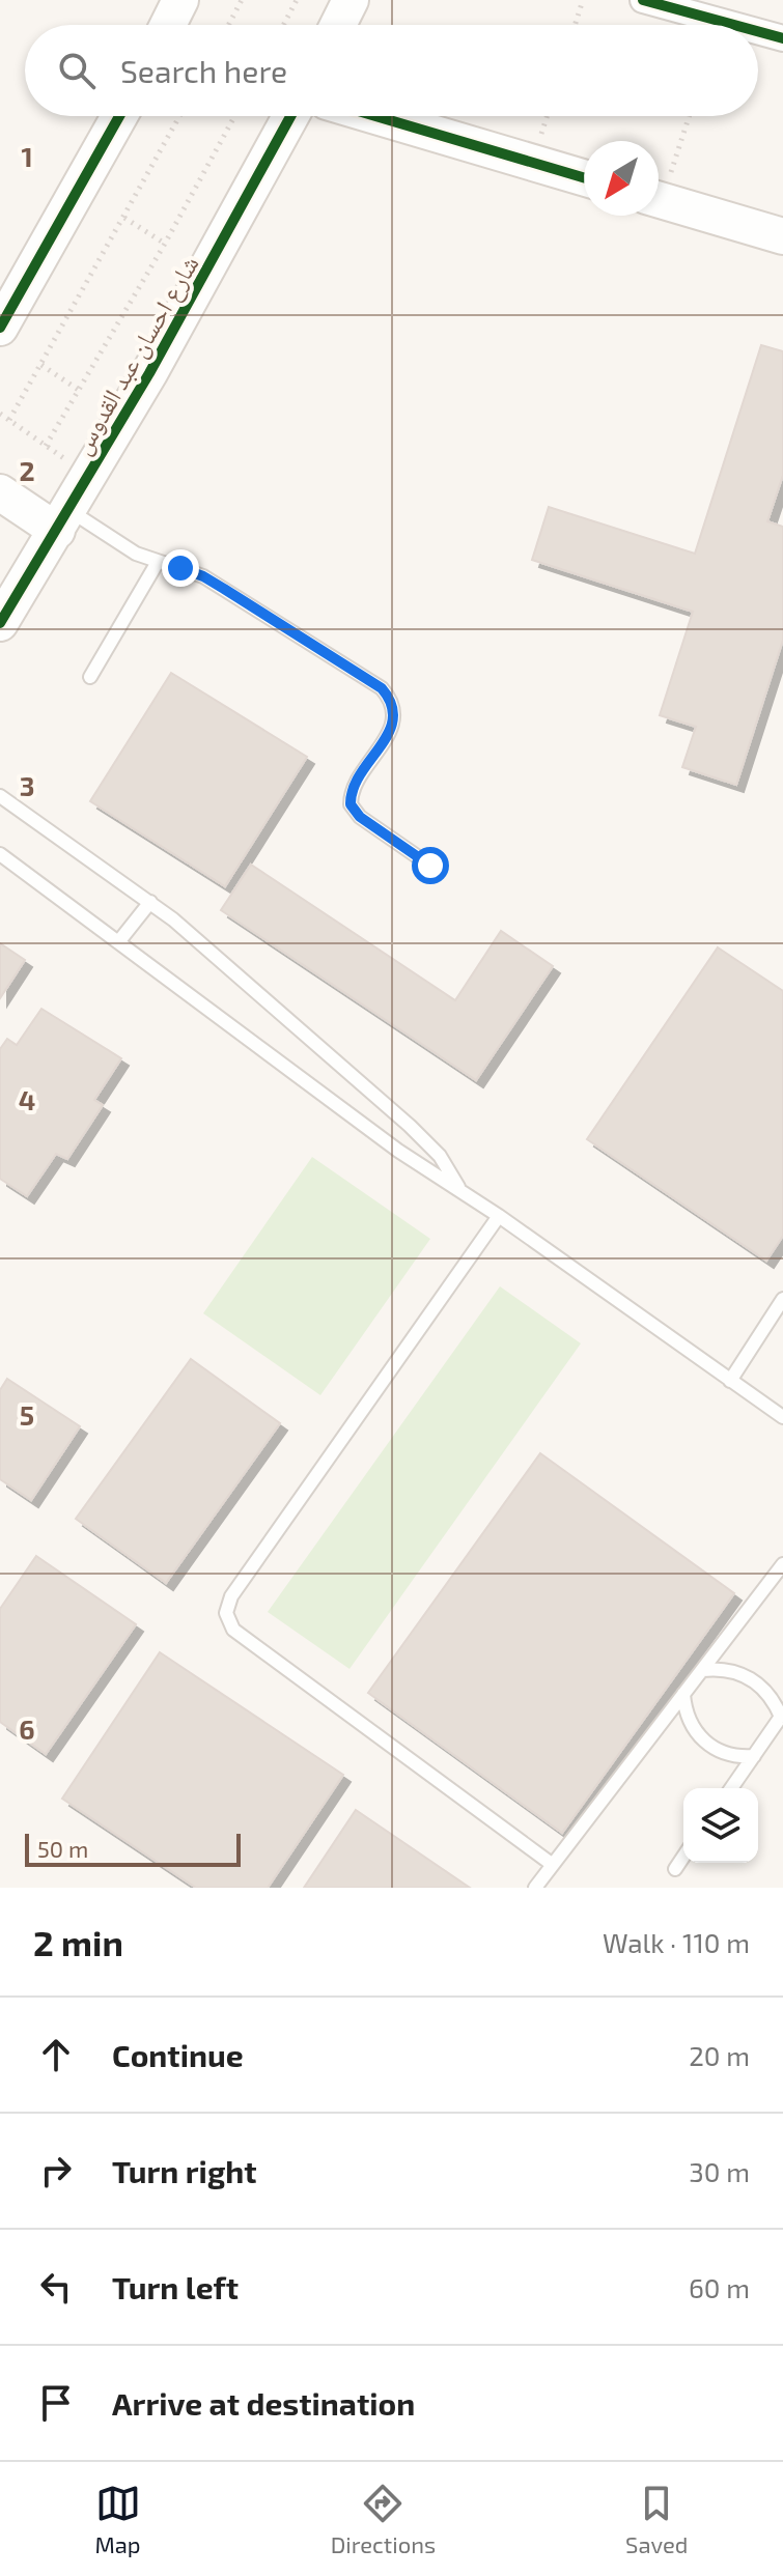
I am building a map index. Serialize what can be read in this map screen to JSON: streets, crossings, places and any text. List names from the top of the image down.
{
  "streets": {
    "street": ["شارع احسان عبد القدوس"]
  },
  "scale_bar": "50 m",
  "north": "bottom left",
  "page": {
    "search": "Search here",
    "scale": "50 m",
    "heading": ["2 min", "Walk · 110 m"],
    "list": [
      ["Continue", "20 m"],
      ["Turn right", "30 m"],
      ["Turn left", "60 m"],
      "Arrive at destination"
    ],
    "nav": ["Map", "Directions", "Saved"]
  },
  "grid": {
    "rows": [
      "1",
      "2",
      "3",
      "4",
      "5",
      "6"
    ]
  }
}
